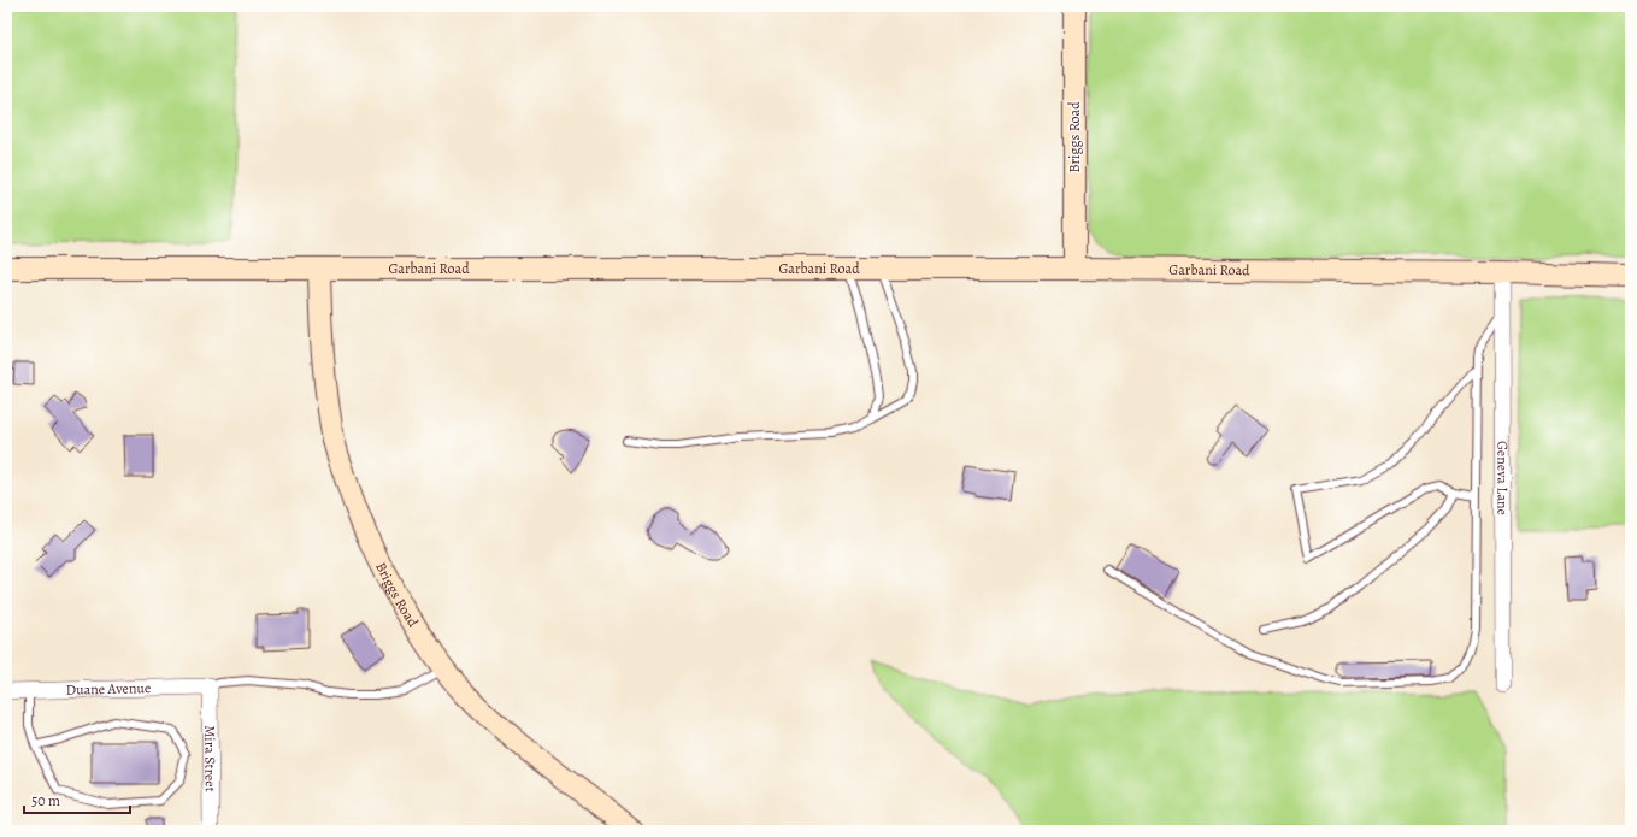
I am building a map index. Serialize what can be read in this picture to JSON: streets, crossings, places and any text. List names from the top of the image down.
{
  "streets": {
    "street": [
      "Briggs Road",
      "Garbani Road",
      "Geneva Lane",
      "Duane Avenue",
      "Mira Street"
    ]
  },
  "crossings": [
    ["Briggs Road", "Garbani Road"],
    ["Garbani Road", "Geneva Lane"],
    ["Duane Avenue", "Mira Street"]
  ],
  "scale_bar": "50 m"
}
